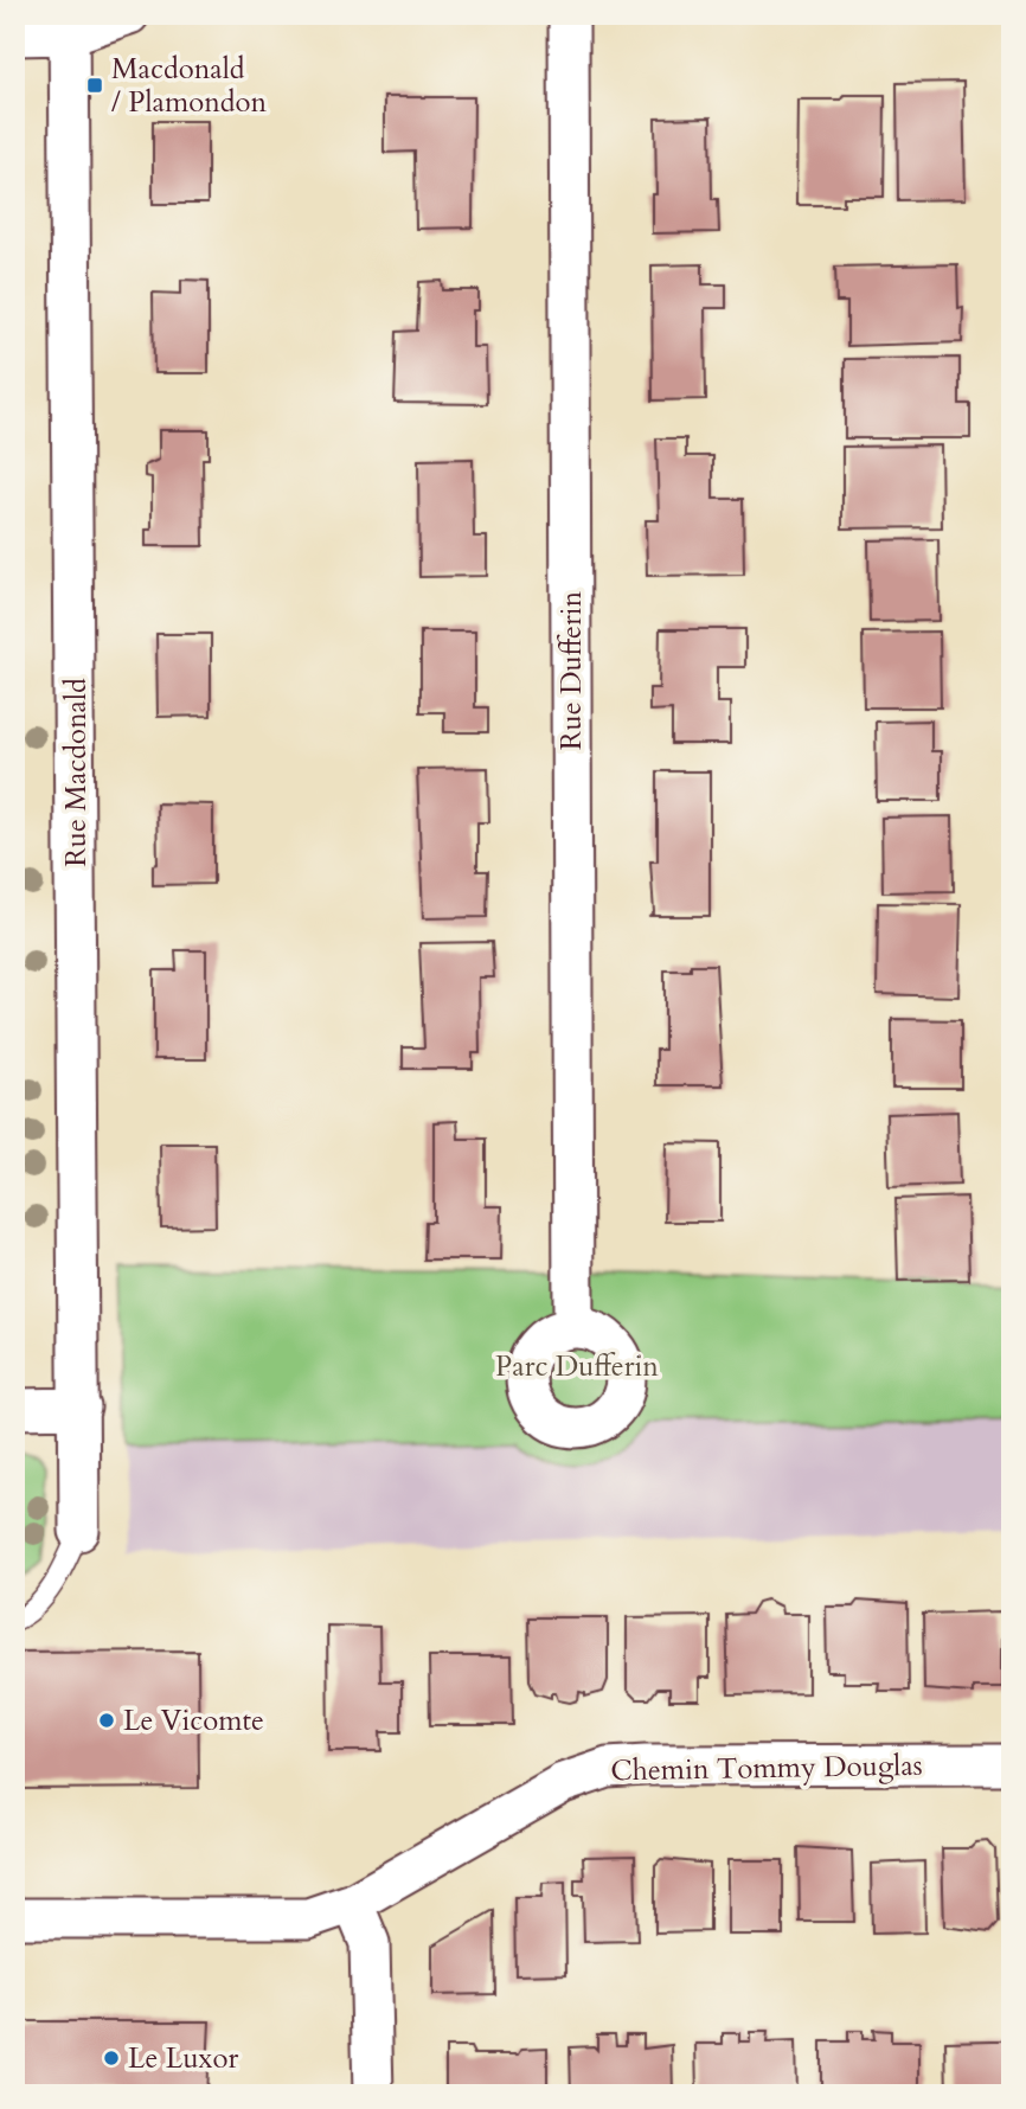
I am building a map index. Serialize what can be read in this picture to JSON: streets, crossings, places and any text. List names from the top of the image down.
{
  "streets": {
    "street": ["Rue Dufferin", "Rue Macdonald", "Chemin Tommy Douglas"]
  },
  "parks": ["Parc Dufferin"],
  "places": {
    "transit": ["Macdonald / Plamondon"],
    "other": ["Le Vicomte", "Le Luxor"]
  }
}
